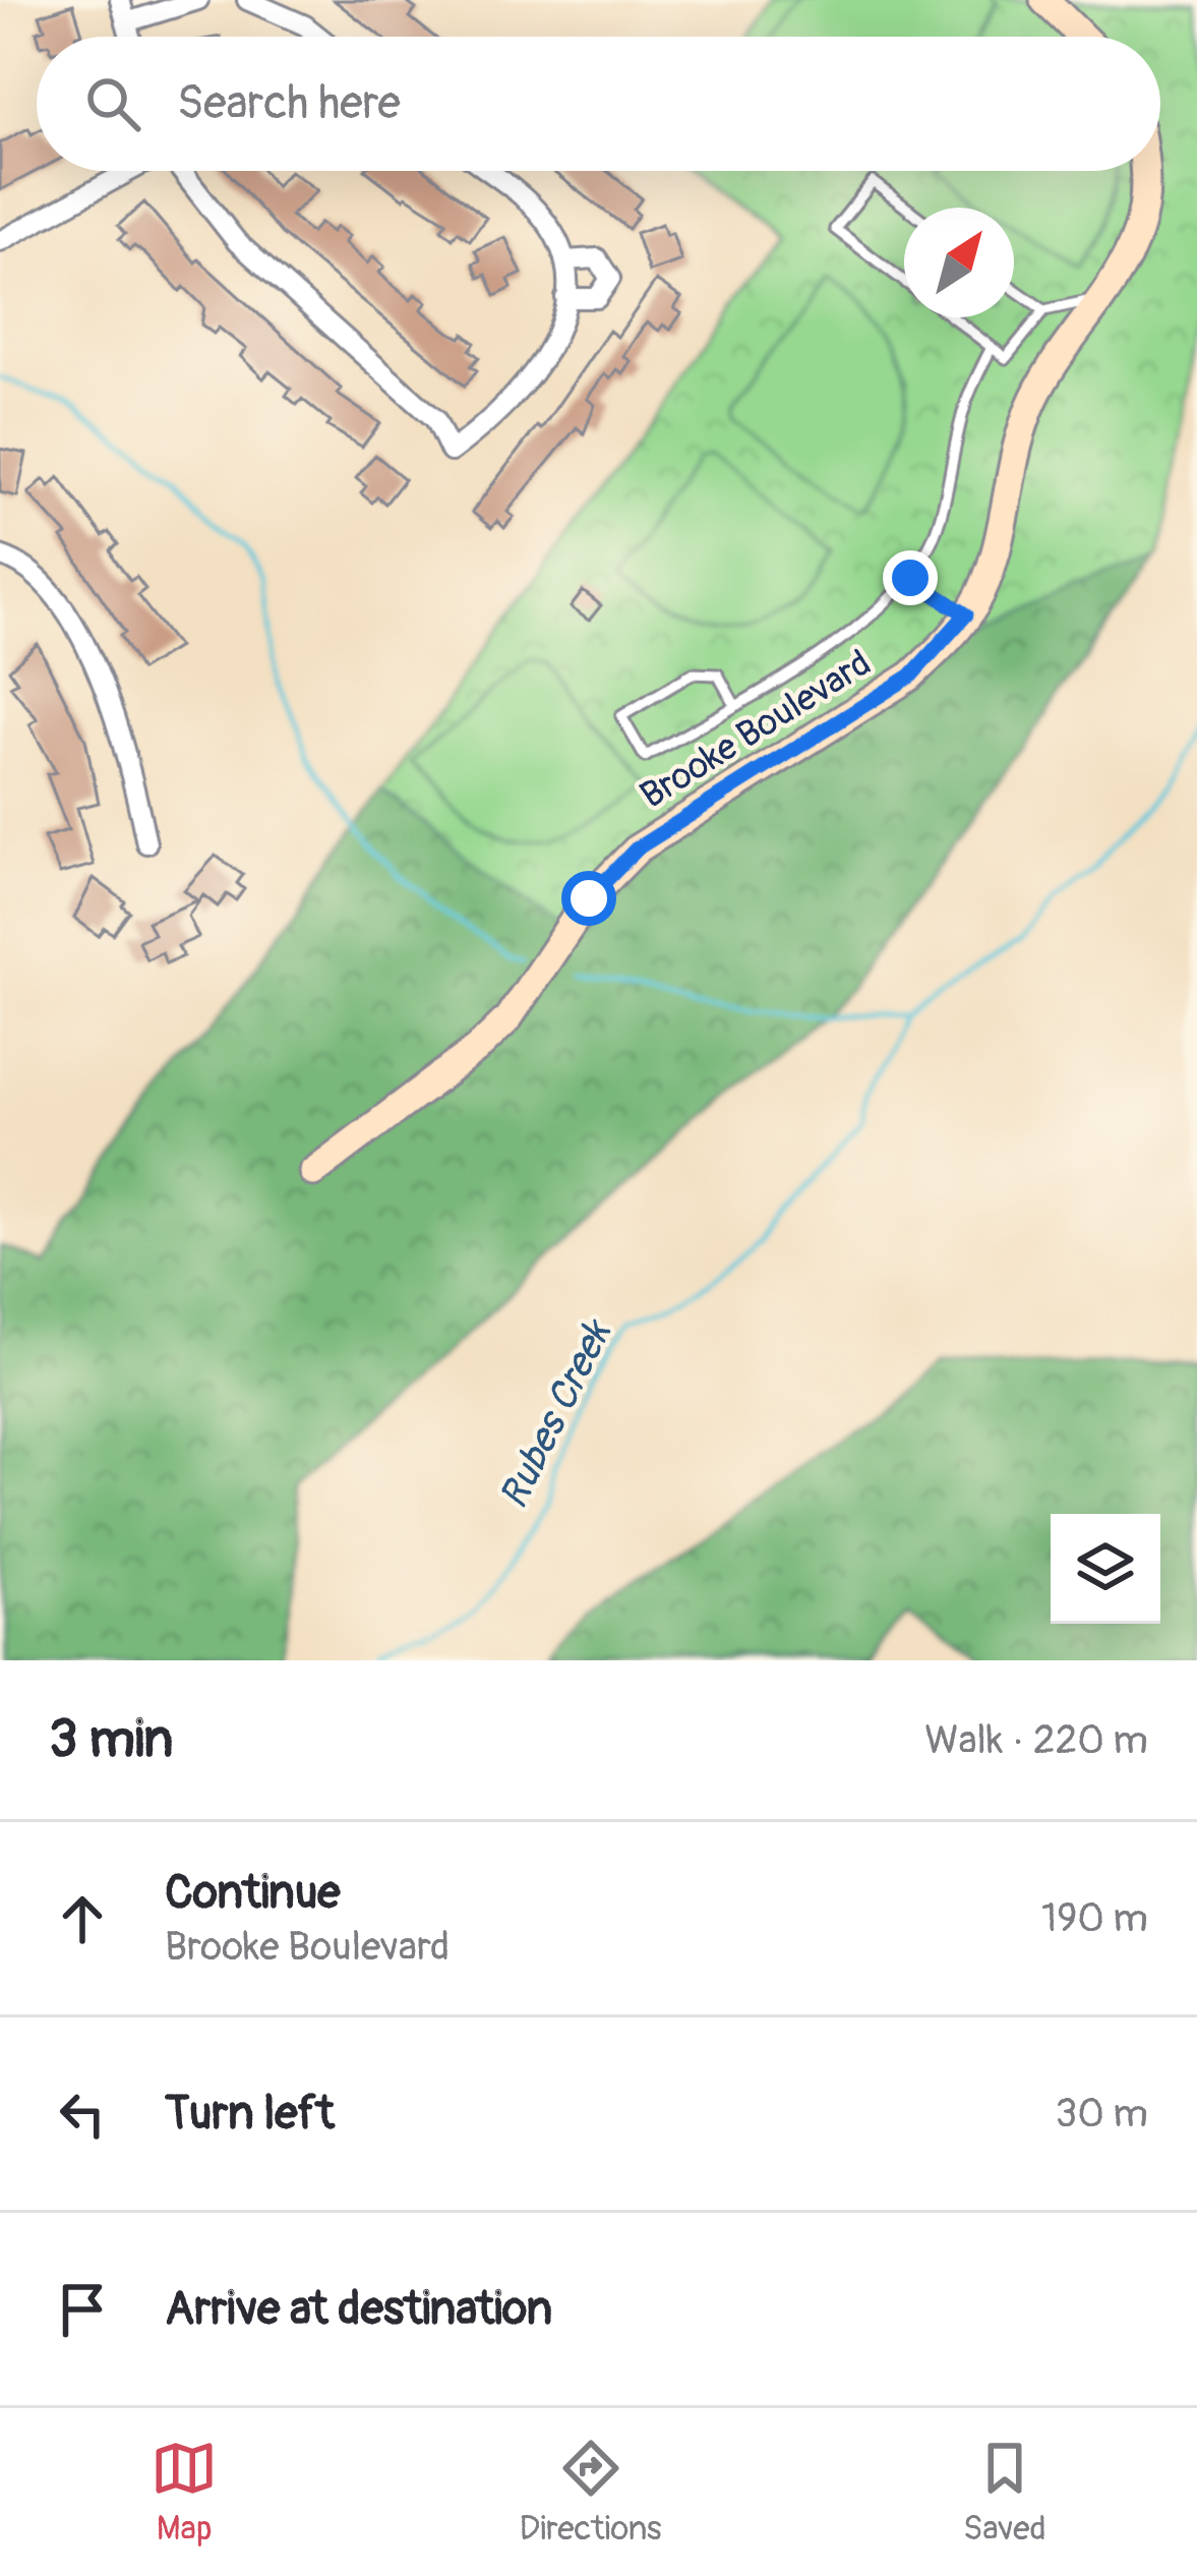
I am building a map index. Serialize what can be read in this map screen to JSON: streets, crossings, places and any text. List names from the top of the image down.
{
  "streets": {
    "street": ["Brooke Boulevard"]
  },
  "water": ["Rubes Creek"],
  "north": "top right",
  "page": {
    "search": "Search here",
    "heading": ["3 min", "Walk · 220 m"],
    "list": [
      ["Continue", "Brooke Boulevard", "190 m"],
      ["Turn left", "30 m"],
      "Arrive at destination"
    ],
    "nav": ["Map", "Directions", "Saved"]
  }
}
